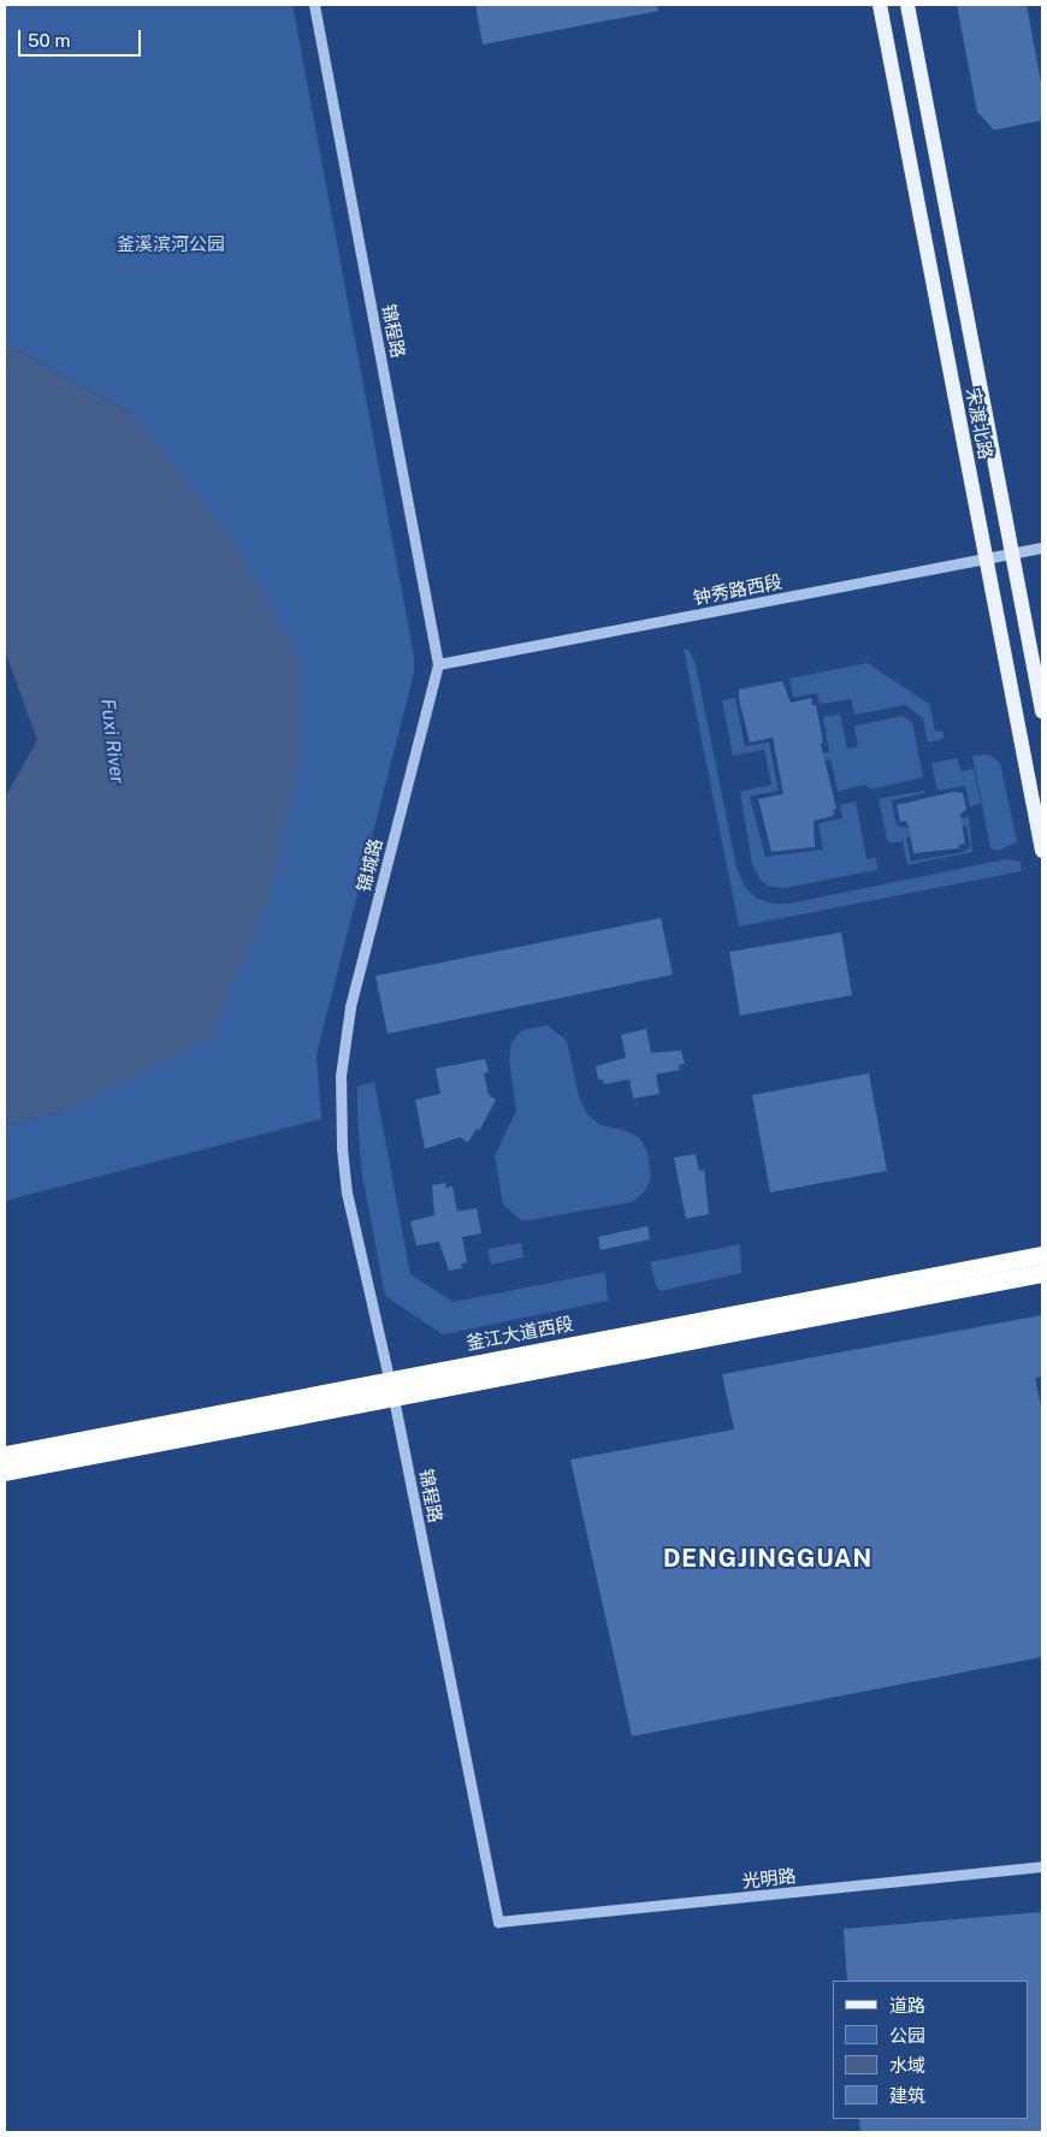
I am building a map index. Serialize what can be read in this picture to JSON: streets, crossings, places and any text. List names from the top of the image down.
{
  "streets": {
    "highway": ["釜江大道西段"],
    "main road": ["宋渡北路"],
    "street": [
      "锦程路",
      "钟秀路西段",
      "锦城路",
      "光明路"
    ]
  },
  "crossings": [
    ["锦程路", "钟秀路西段"],
    ["锦程路", "锦城路"],
    ["锦程路", "釜江大道西段"],
    ["锦程路", "光明路"],
    ["宋渡北路", "钟秀路西段"],
    ["钟秀路西段", "锦城路"]
  ],
  "districts": ["DENGJINGGUAN"],
  "water": ["Fuxi River"],
  "parks": ["釜溪滨河公园"],
  "legend": [
    "道路",
    "公园",
    "水域",
    "建筑"
  ],
  "scale_bar": "50 m"
}
